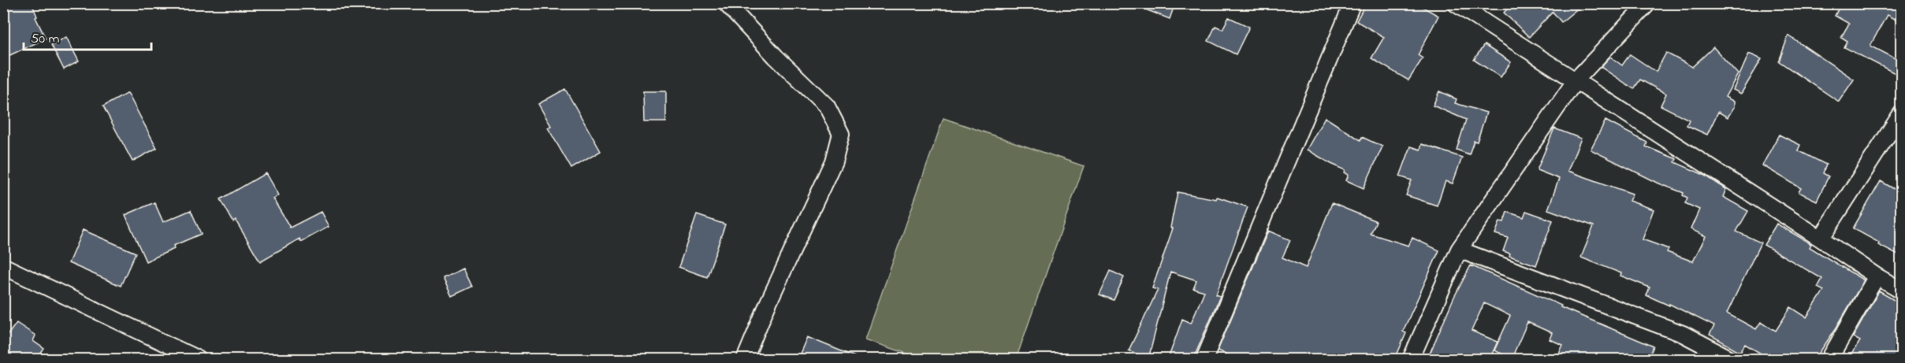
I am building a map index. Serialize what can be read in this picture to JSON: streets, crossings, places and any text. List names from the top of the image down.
{
  "scale_bar": "50 m"
}
